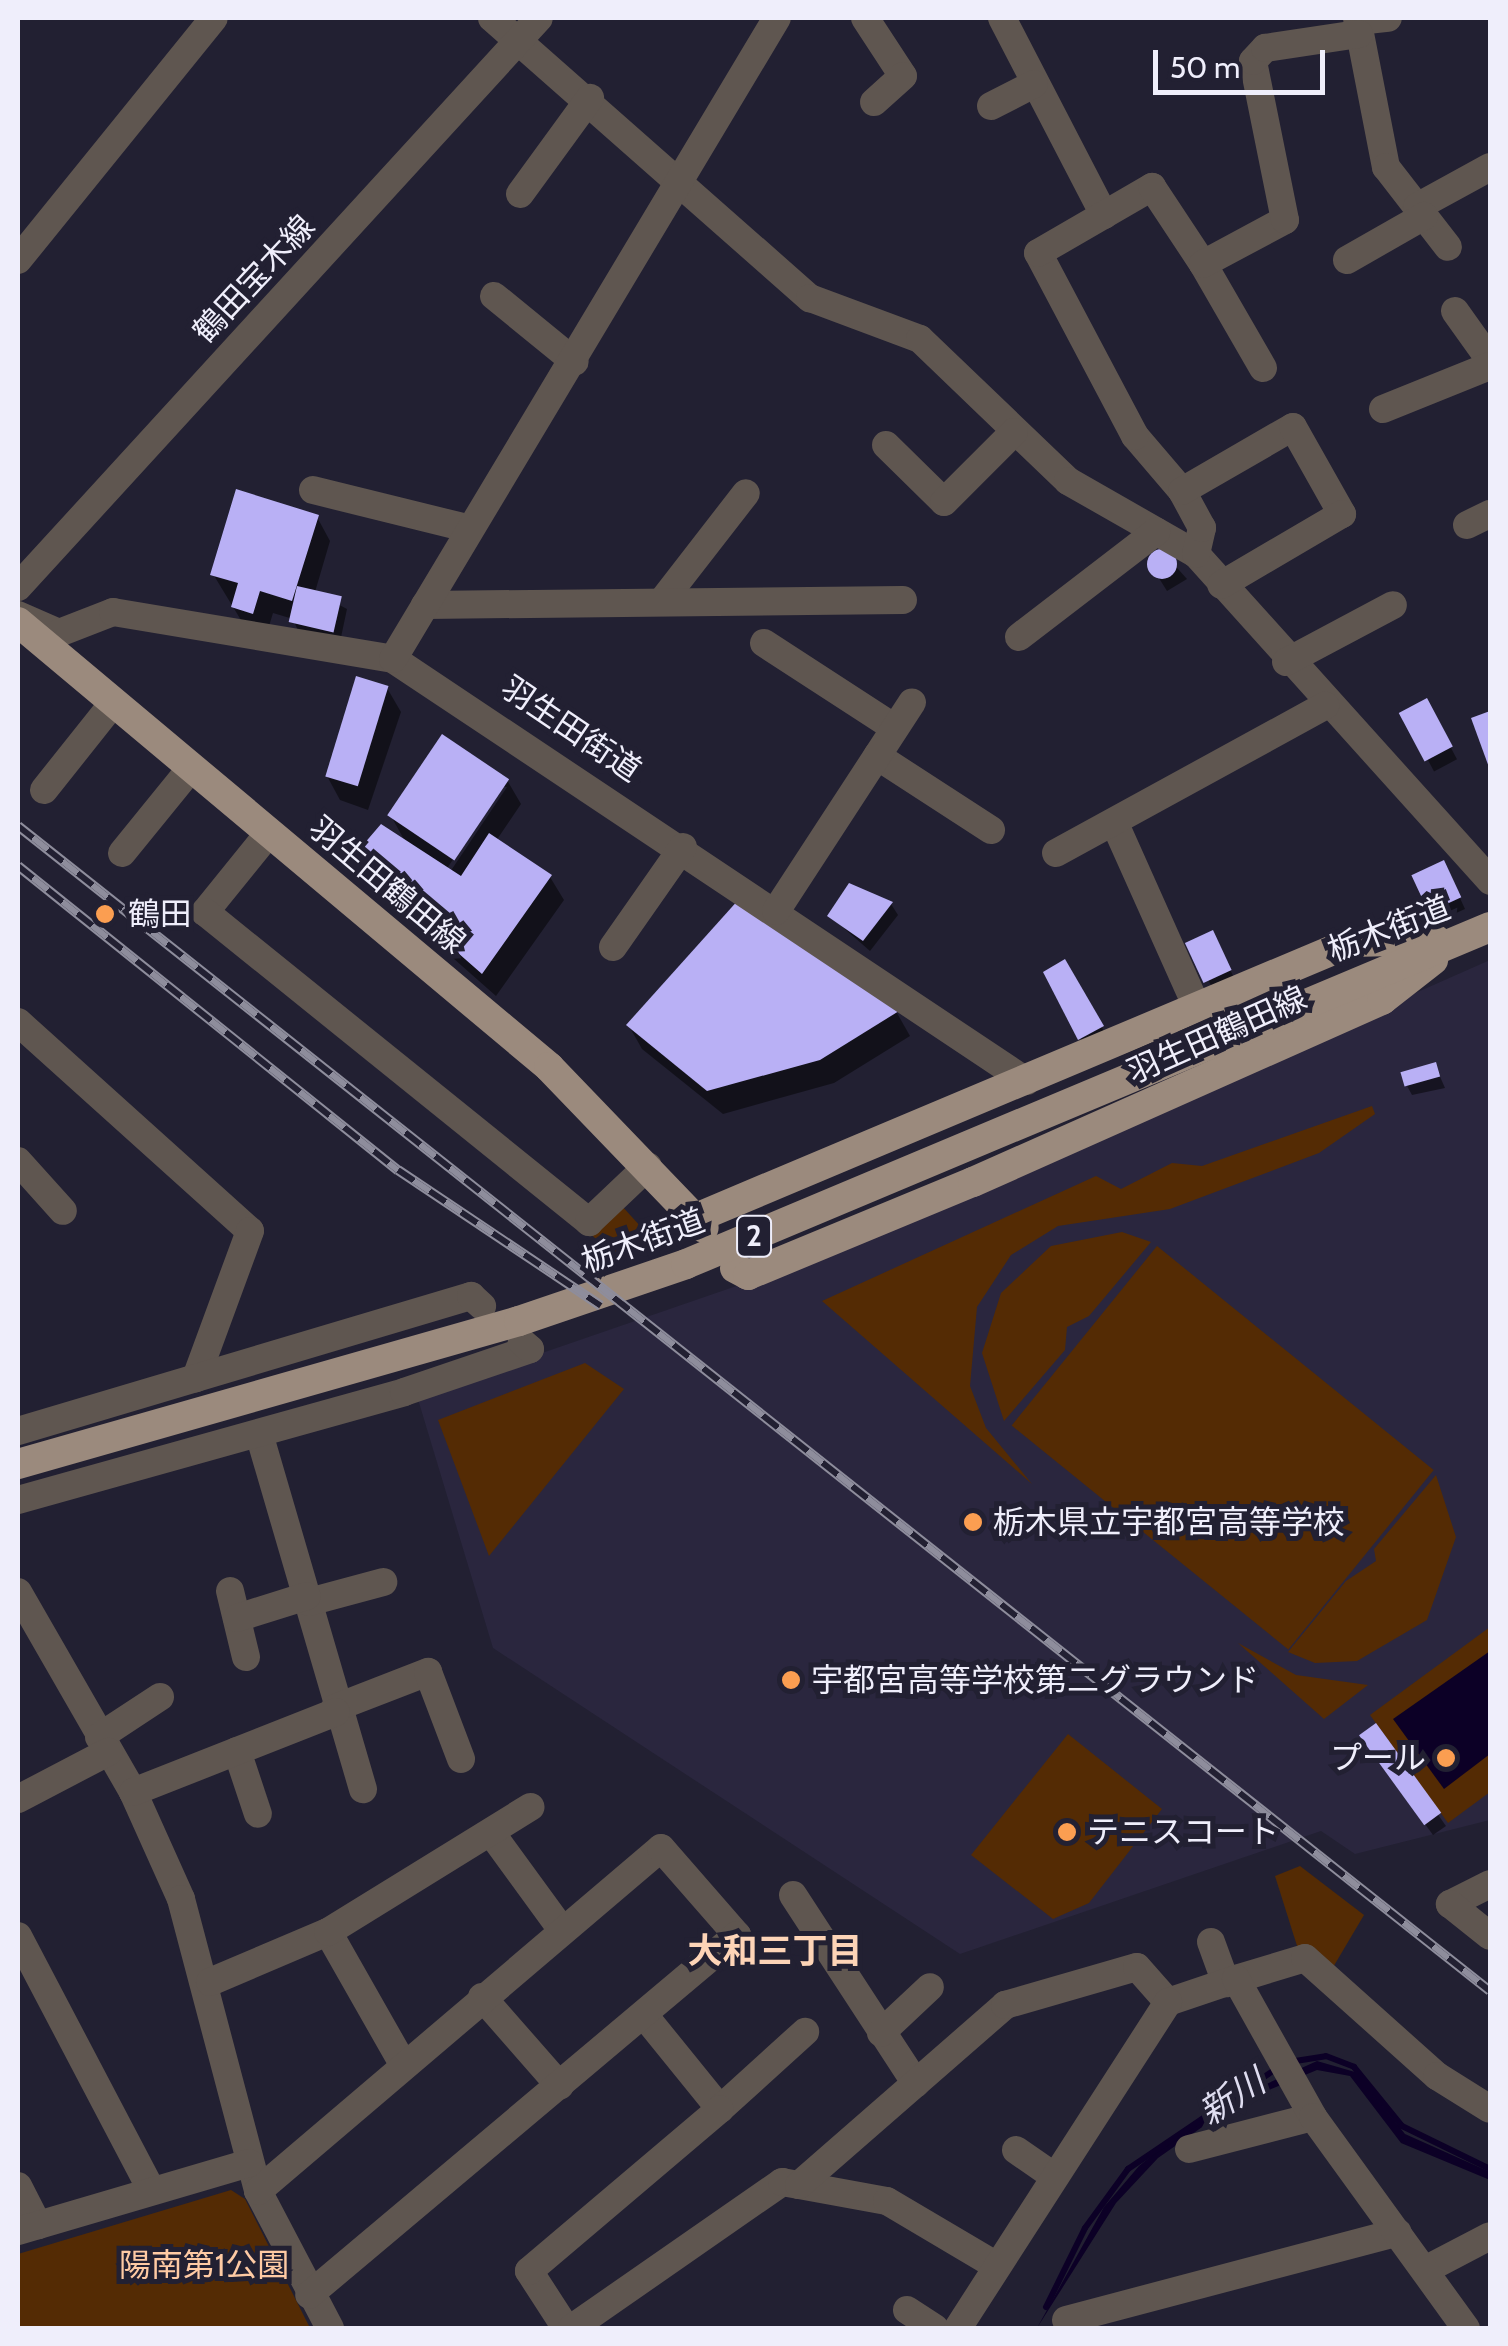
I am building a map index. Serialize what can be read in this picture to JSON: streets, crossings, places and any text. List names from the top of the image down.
{
  "streets": {
    "main road": ["羽生田鶴田線", "栃木街道", "2"],
    "street": ["鶴田宝木線", "羽生田街道"]
  },
  "crossings": [
    ["羽生田街道", "羽生田鶴田線"],
    ["羽生田鶴田線", "栃木街道"]
  ],
  "districts": ["大和三丁目"],
  "water": ["新川"],
  "parks": ["陽南第1公園"],
  "places": [
    "鶴田",
    "栃木県立宇都宮高等学校",
    "宇都宮高等学校第二グラウンド",
    "プール",
    "テニスコート"
  ],
  "scale_bar": "50 m"
}
